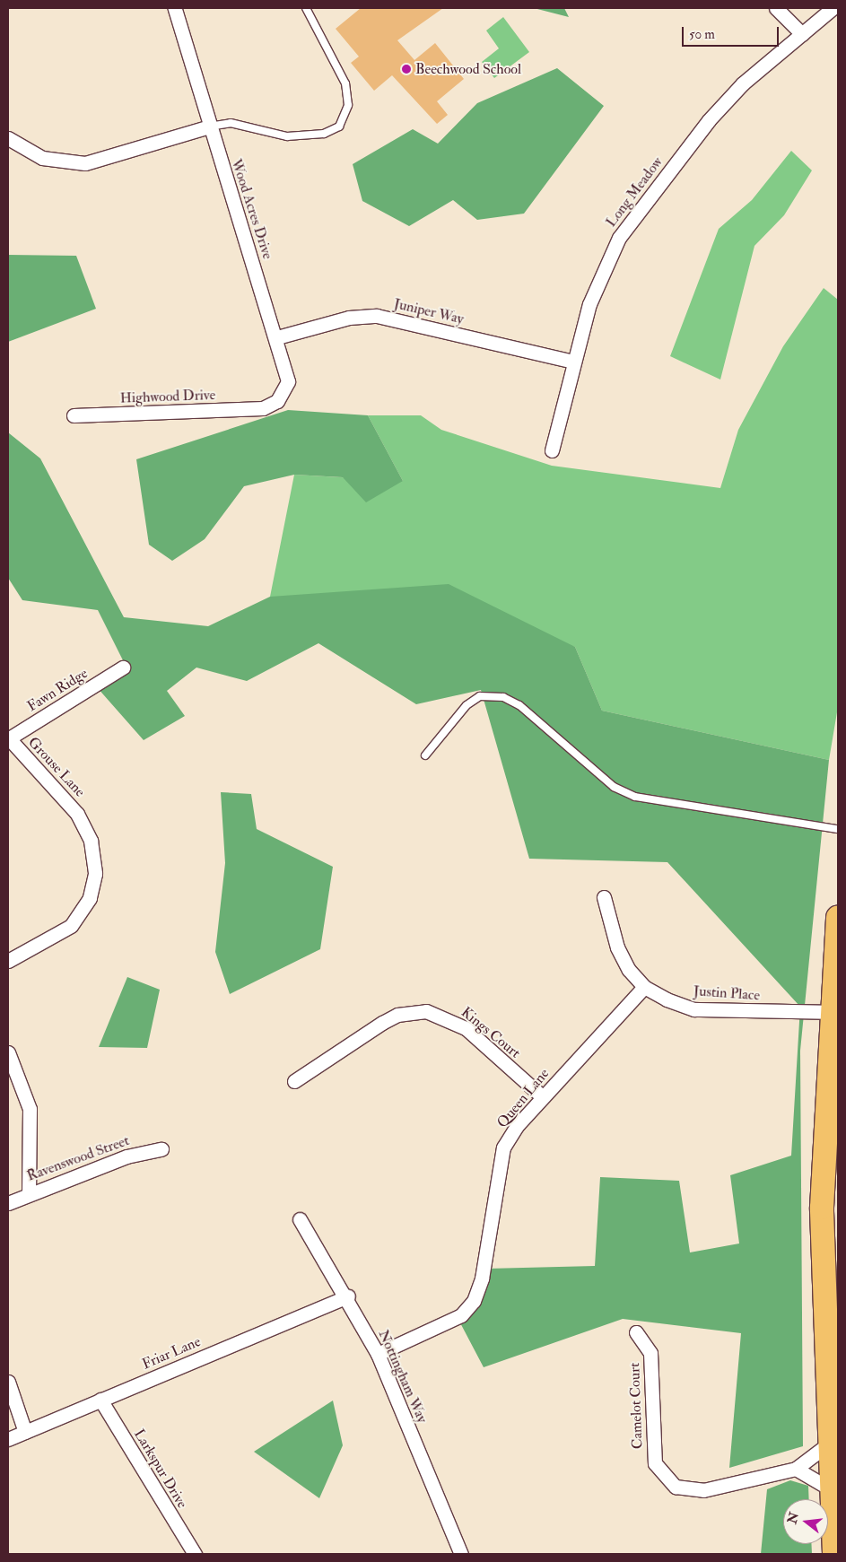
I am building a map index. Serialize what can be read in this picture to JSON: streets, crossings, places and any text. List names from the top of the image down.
{
  "streets": {
    "street": [
      "Long Meadow",
      "Wood Acres Drive",
      "Juniper Way",
      "Highwood Drive",
      "Fawn Ridge",
      "Grouse Lane",
      "Justin Place",
      "Kings Court",
      "Queen Lane",
      "Ravenswood Street",
      "Friar Lane",
      "Nottingham Way",
      "Camelot Court",
      "Larkspur Drive"
    ]
  },
  "crossings": [
    ["Long Meadow", "Juniper Way"],
    ["Wood Acres Drive", "Juniper Way"],
    ["Wood Acres Drive", "Highwood Drive"],
    ["Fawn Ridge", "Grouse Lane"],
    ["Justin Place", "Queen Lane"],
    ["Kings Court", "Queen Lane"],
    ["Queen Lane", "Nottingham Way"],
    ["Friar Lane", "Nottingham Way"],
    ["Friar Lane", "Larkspur Drive"]
  ],
  "places": ["Beechwood School"],
  "scale_bar": "50 m",
  "north": "left"
}
